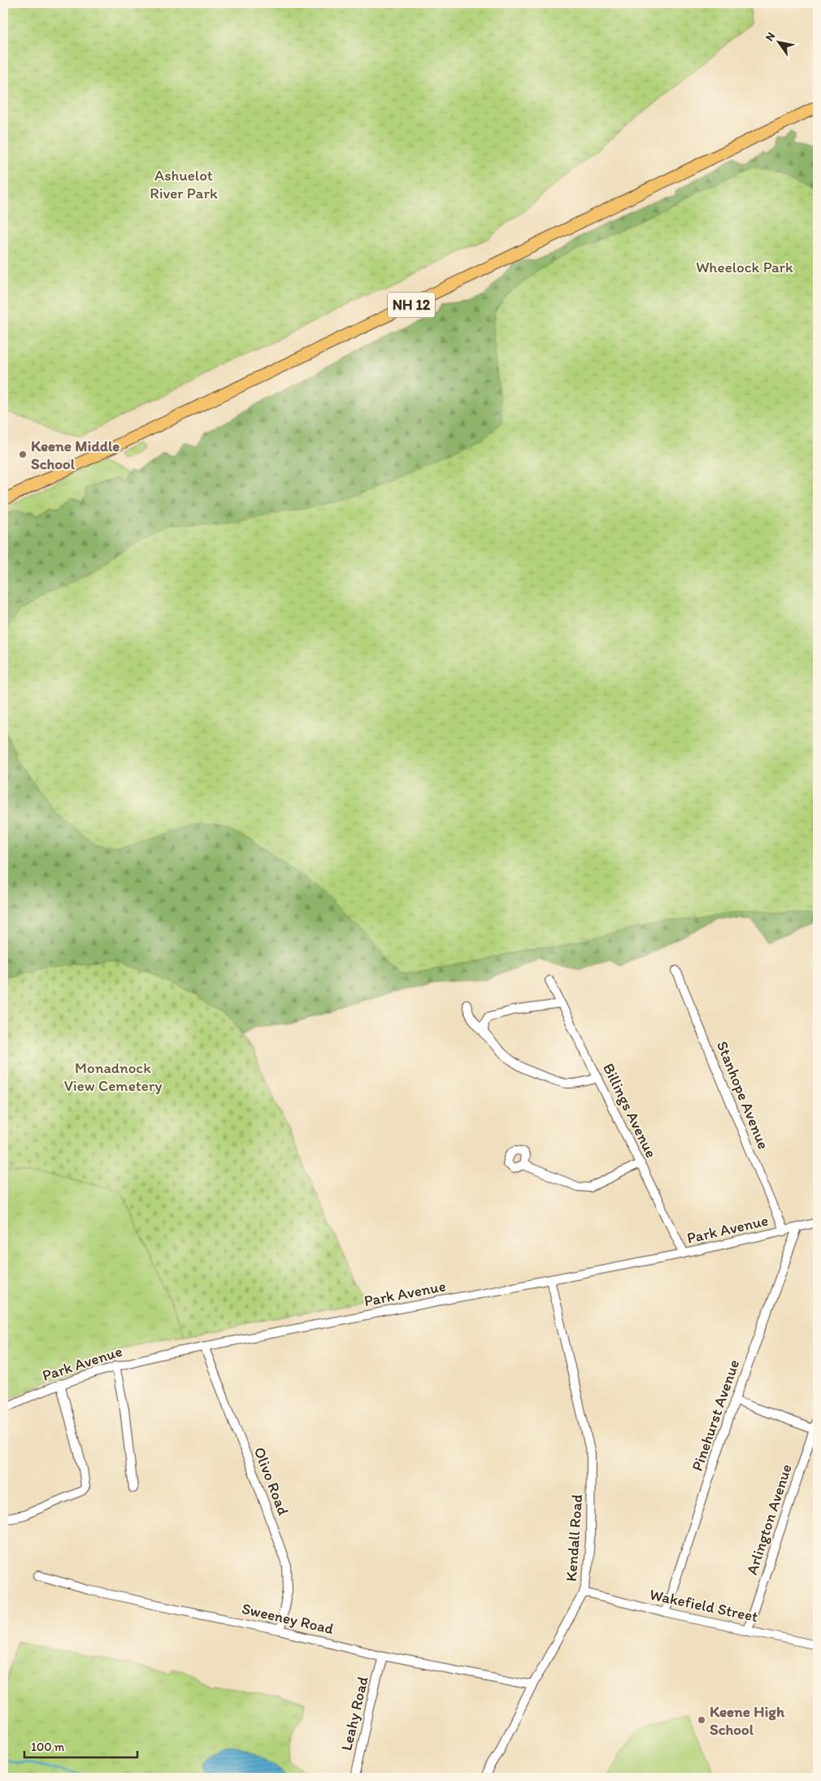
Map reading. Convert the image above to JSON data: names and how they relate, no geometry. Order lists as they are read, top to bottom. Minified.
{"streets":{"highway":["NH 12"],"street":["Stanhope Avenue","Billings Avenue","Park Avenue","Pinehurst Avenue","Olivo Road","Arlington Avenue","Kendall Road","Wakefield Street","Sweeney Road","Leahy Road"]},"crossings":[["Stanhope Avenue","Park Avenue"],["Billings Avenue","Park Avenue"],["Park Avenue","Pinehurst Avenue"],["Park Avenue","Olivo Road"],["Park Avenue","Kendall Road"],["Pinehurst Avenue","Wakefield Street"],["Olivo Road","Sweeney Road"],["Arlington Avenue","Wakefield Street"],["Kendall Road","Wakefield Street"],["Kendall Road","Sweeney Road"],["Sweeney Road","Leahy Road"]],"parks":["Ashuelot River Park","Wheelock Park","Monadnock View Cemetery"],"places":["Keene Middle School","Keene High School"],"scale_bar":"100 m","north":"top left"}
